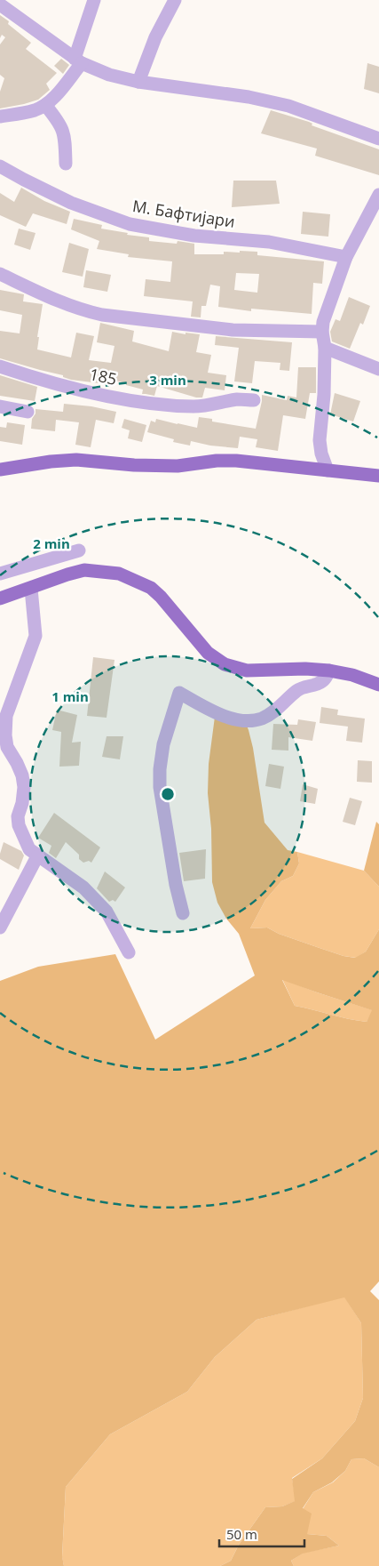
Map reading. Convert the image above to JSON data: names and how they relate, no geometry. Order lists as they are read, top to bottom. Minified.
{"streets":{"street":["М. Бафтијари","185"]},"scale_bar":"50 m","rings":["3 min","2 min","1 min"]}
